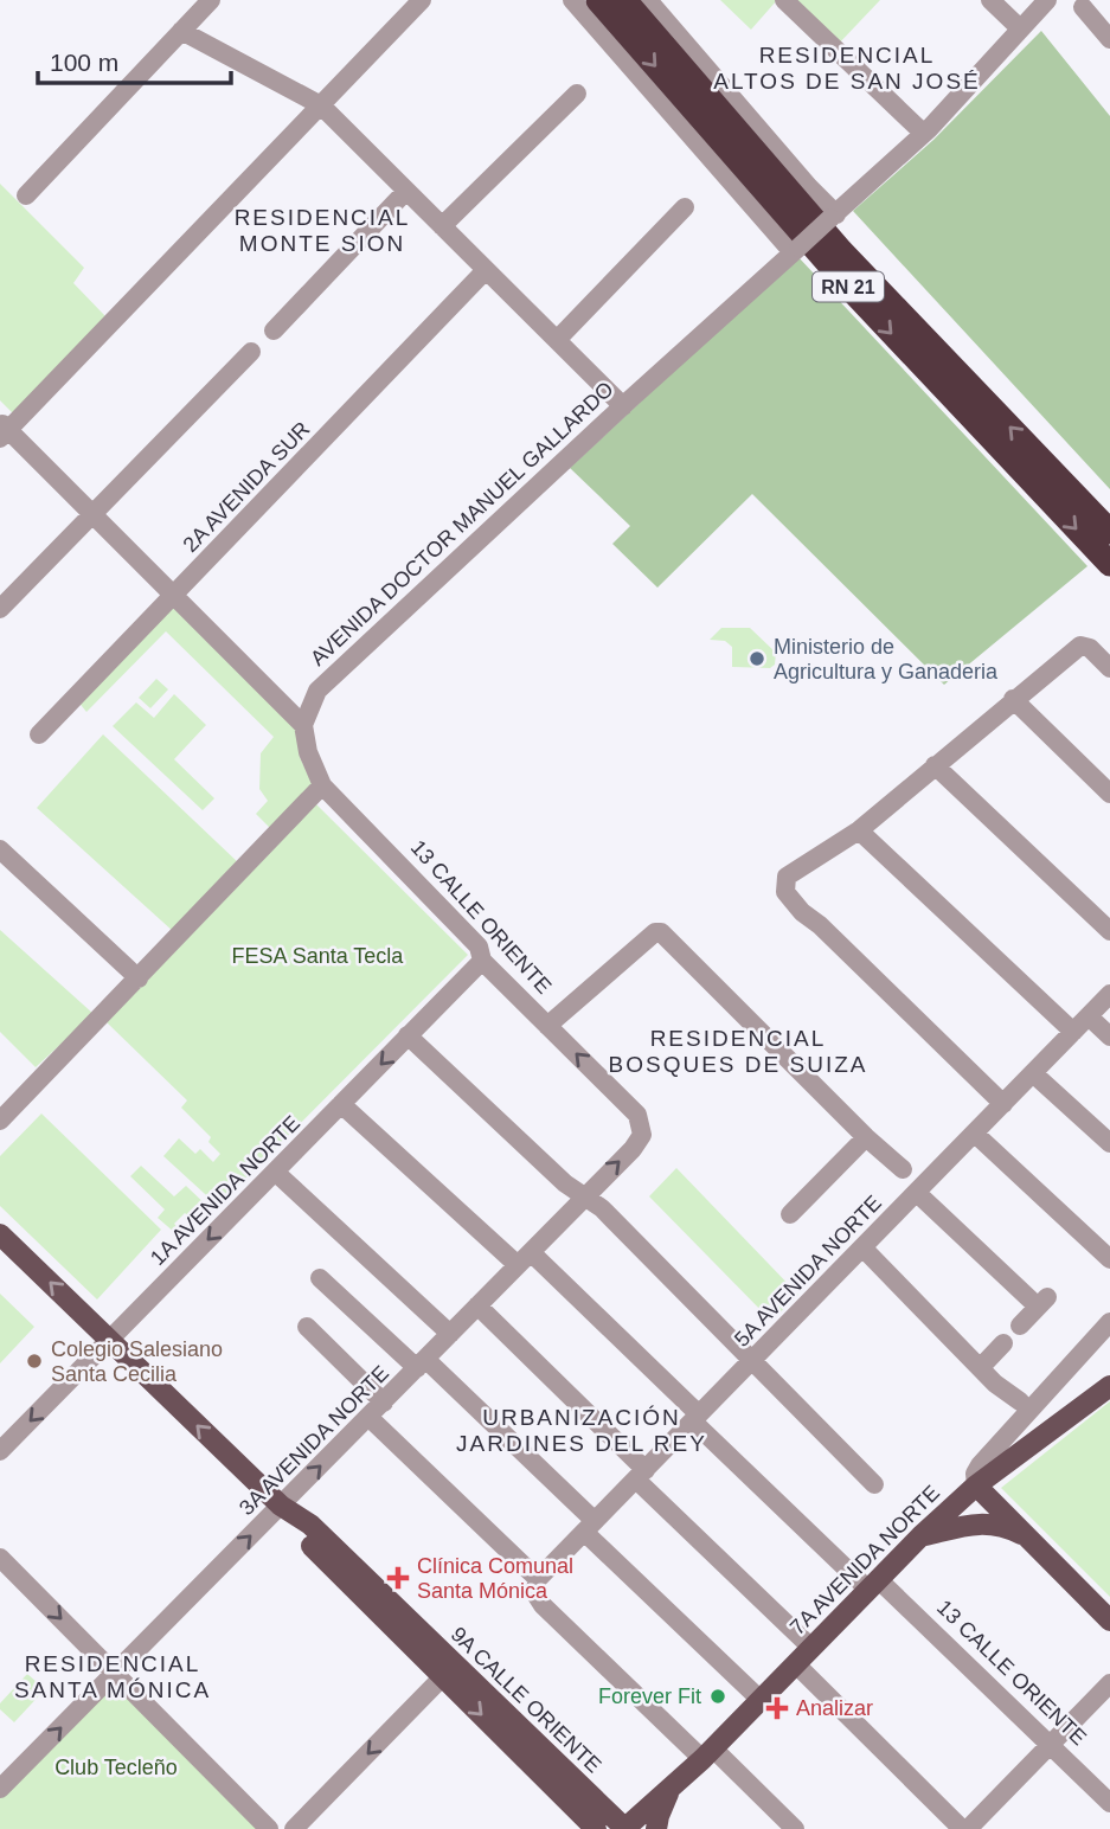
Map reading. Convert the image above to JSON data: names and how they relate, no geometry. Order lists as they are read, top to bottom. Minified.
{"streets":{"highway":["RN 21"],"main road":["7A AVENIDA NORTE","9A CALLE ORIENTE"],"street":["2A AVENIDA SUR","AVENIDA DOCTOR MANUEL GALLARDO","13 CALLE ORIENTE","1A AVENIDA NORTE","5A AVENIDA NORTE","3A AVENIDA NORTE"]},"crossings":[["13 CALLE ORIENTE","1A AVENIDA NORTE"],["13 CALLE ORIENTE","5A AVENIDA NORTE"],["13 CALLE ORIENTE","3A AVENIDA NORTE"],["13 CALLE ORIENTE","7A AVENIDA NORTE"],["1A AVENIDA NORTE","9A CALLE ORIENTE"],["3A AVENIDA NORTE","9A CALLE ORIENTE"],["7A AVENIDA NORTE","9A CALLE ORIENTE"]],"one_way":["1A AVENIDA NORTE","3A AVENIDA NORTE","9A CALLE ORIENTE"],"districts":["RESIDENCIAL ALTOS DE SAN JOSÉ","RESIDENCIAL MONTE SION","RESIDENCIAL BOSQUES DE SUIZA","URBANIZACIÓN JARDINES DEL REY","RESIDENCIAL SANTA MÓNICA"],"parks":["FESA Santa Tecla","Club Tecleño"],"places":{"other":["Ministerio de Agricultura y Ganaderia","Colegio Salesiano Santa Cecilia","Forever Fit"],"health":["Clínica Comunal Santa Mónica","Analizar"]},"scale_bar":"100 m"}
